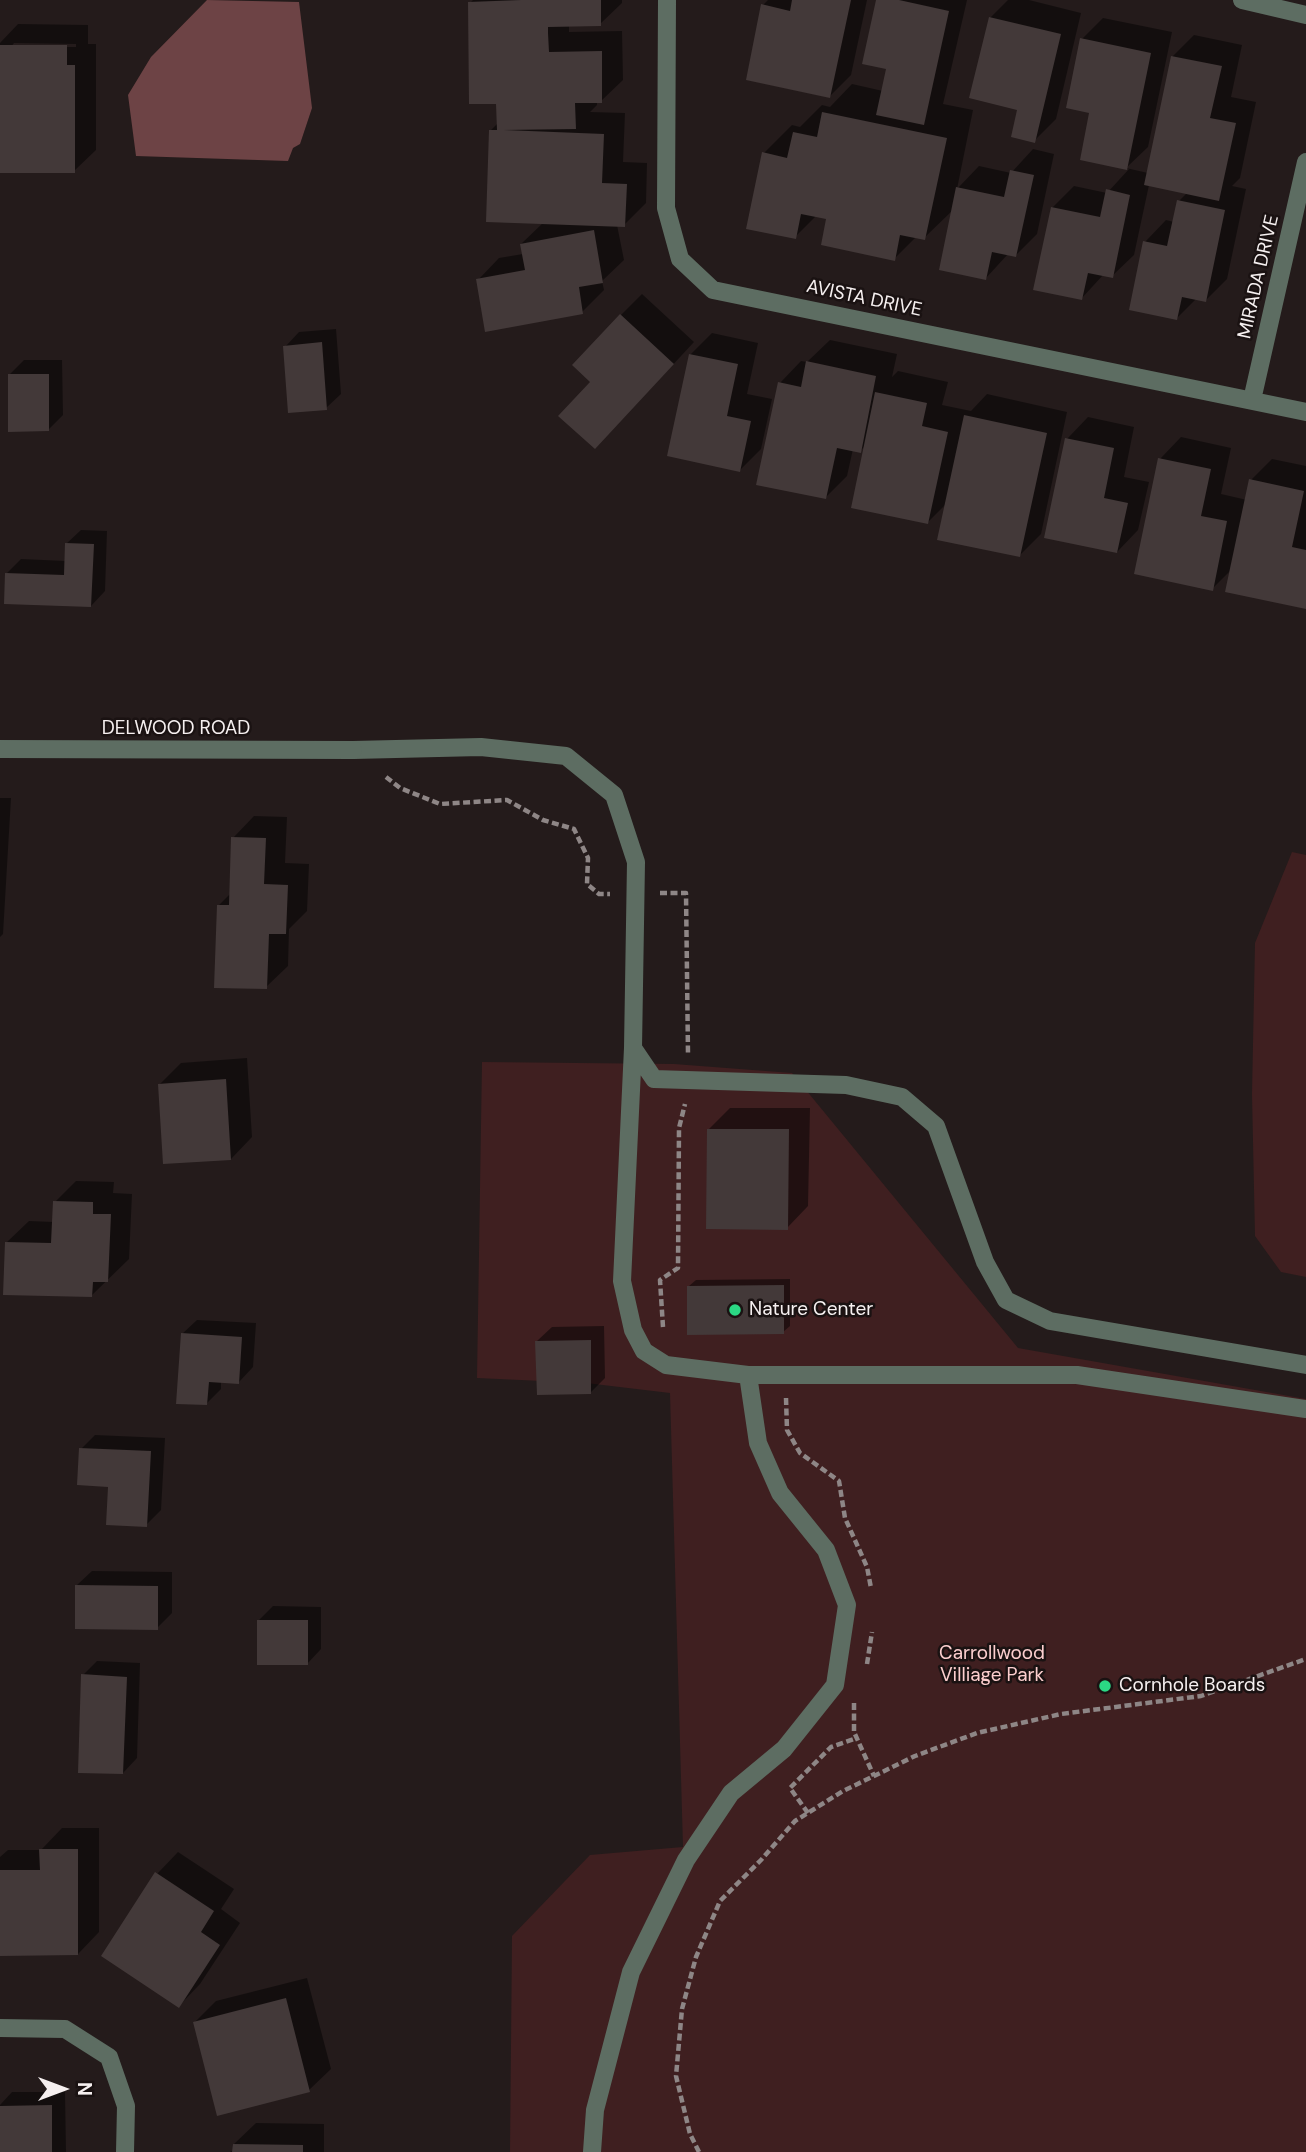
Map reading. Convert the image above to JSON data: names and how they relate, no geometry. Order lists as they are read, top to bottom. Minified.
{"streets":{"street":["MIRADA DRIVE","AVISTA DRIVE","DELWOOD ROAD"]},"crossings":[["MIRADA DRIVE","AVISTA DRIVE"]],"parks":["Carrollwood Villiage Park"],"places":["Nature Center","Cornhole Boards"],"north":"right"}
